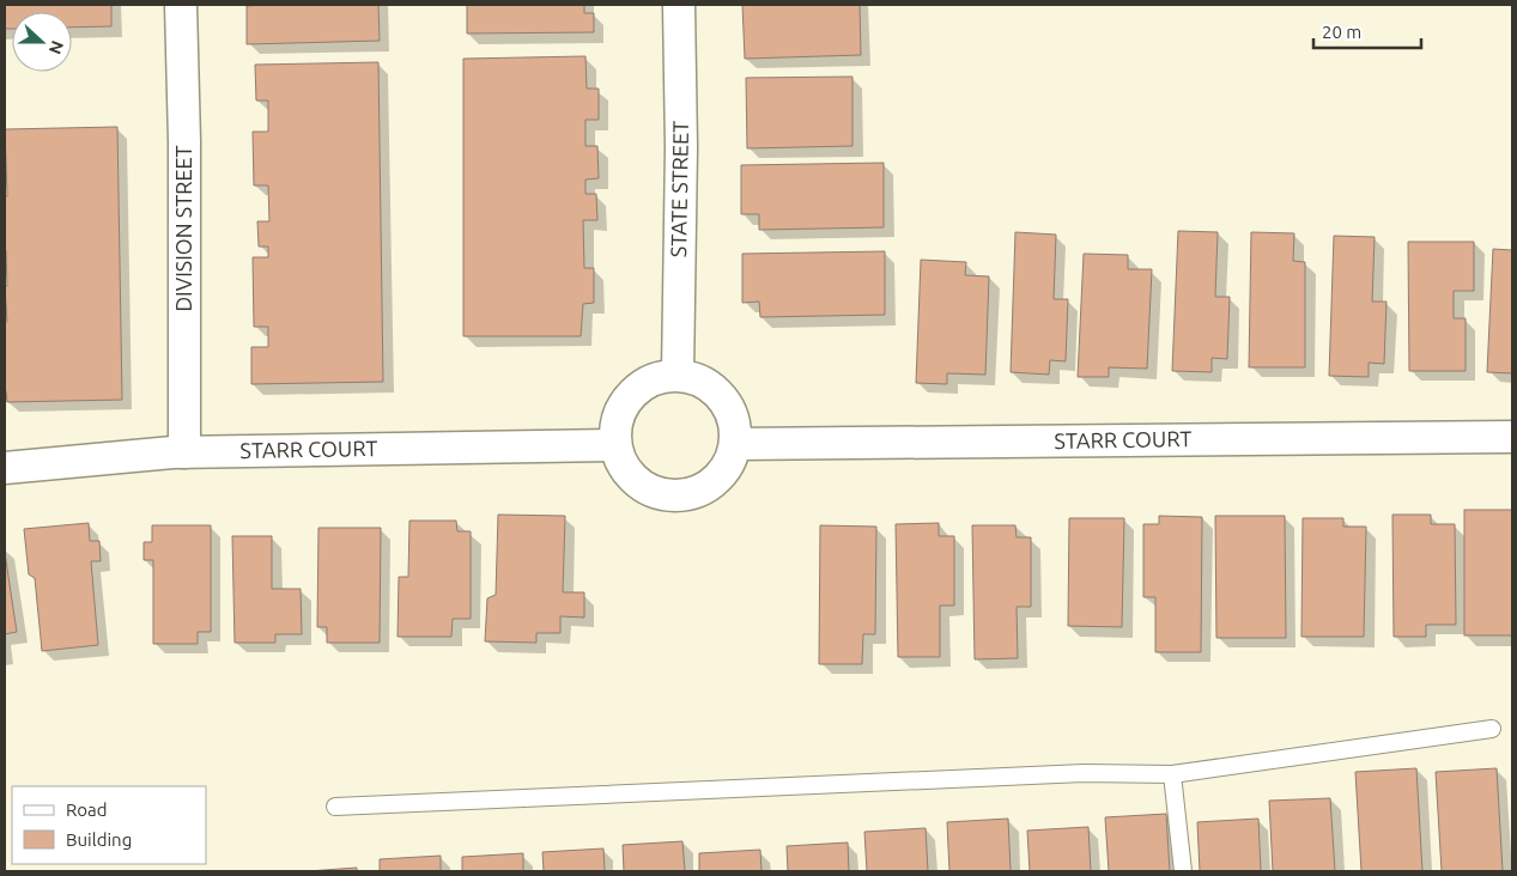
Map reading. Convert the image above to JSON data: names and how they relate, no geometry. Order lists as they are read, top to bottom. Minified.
{"streets":{"street":["STATE STREET","DIVISION STREET","STARR COURT"]},"crossings":[["STATE STREET","STARR COURT"],["DIVISION STREET","STARR COURT"]],"legend":["Road","Building"],"scale_bar":"20 m","north":"right"}
